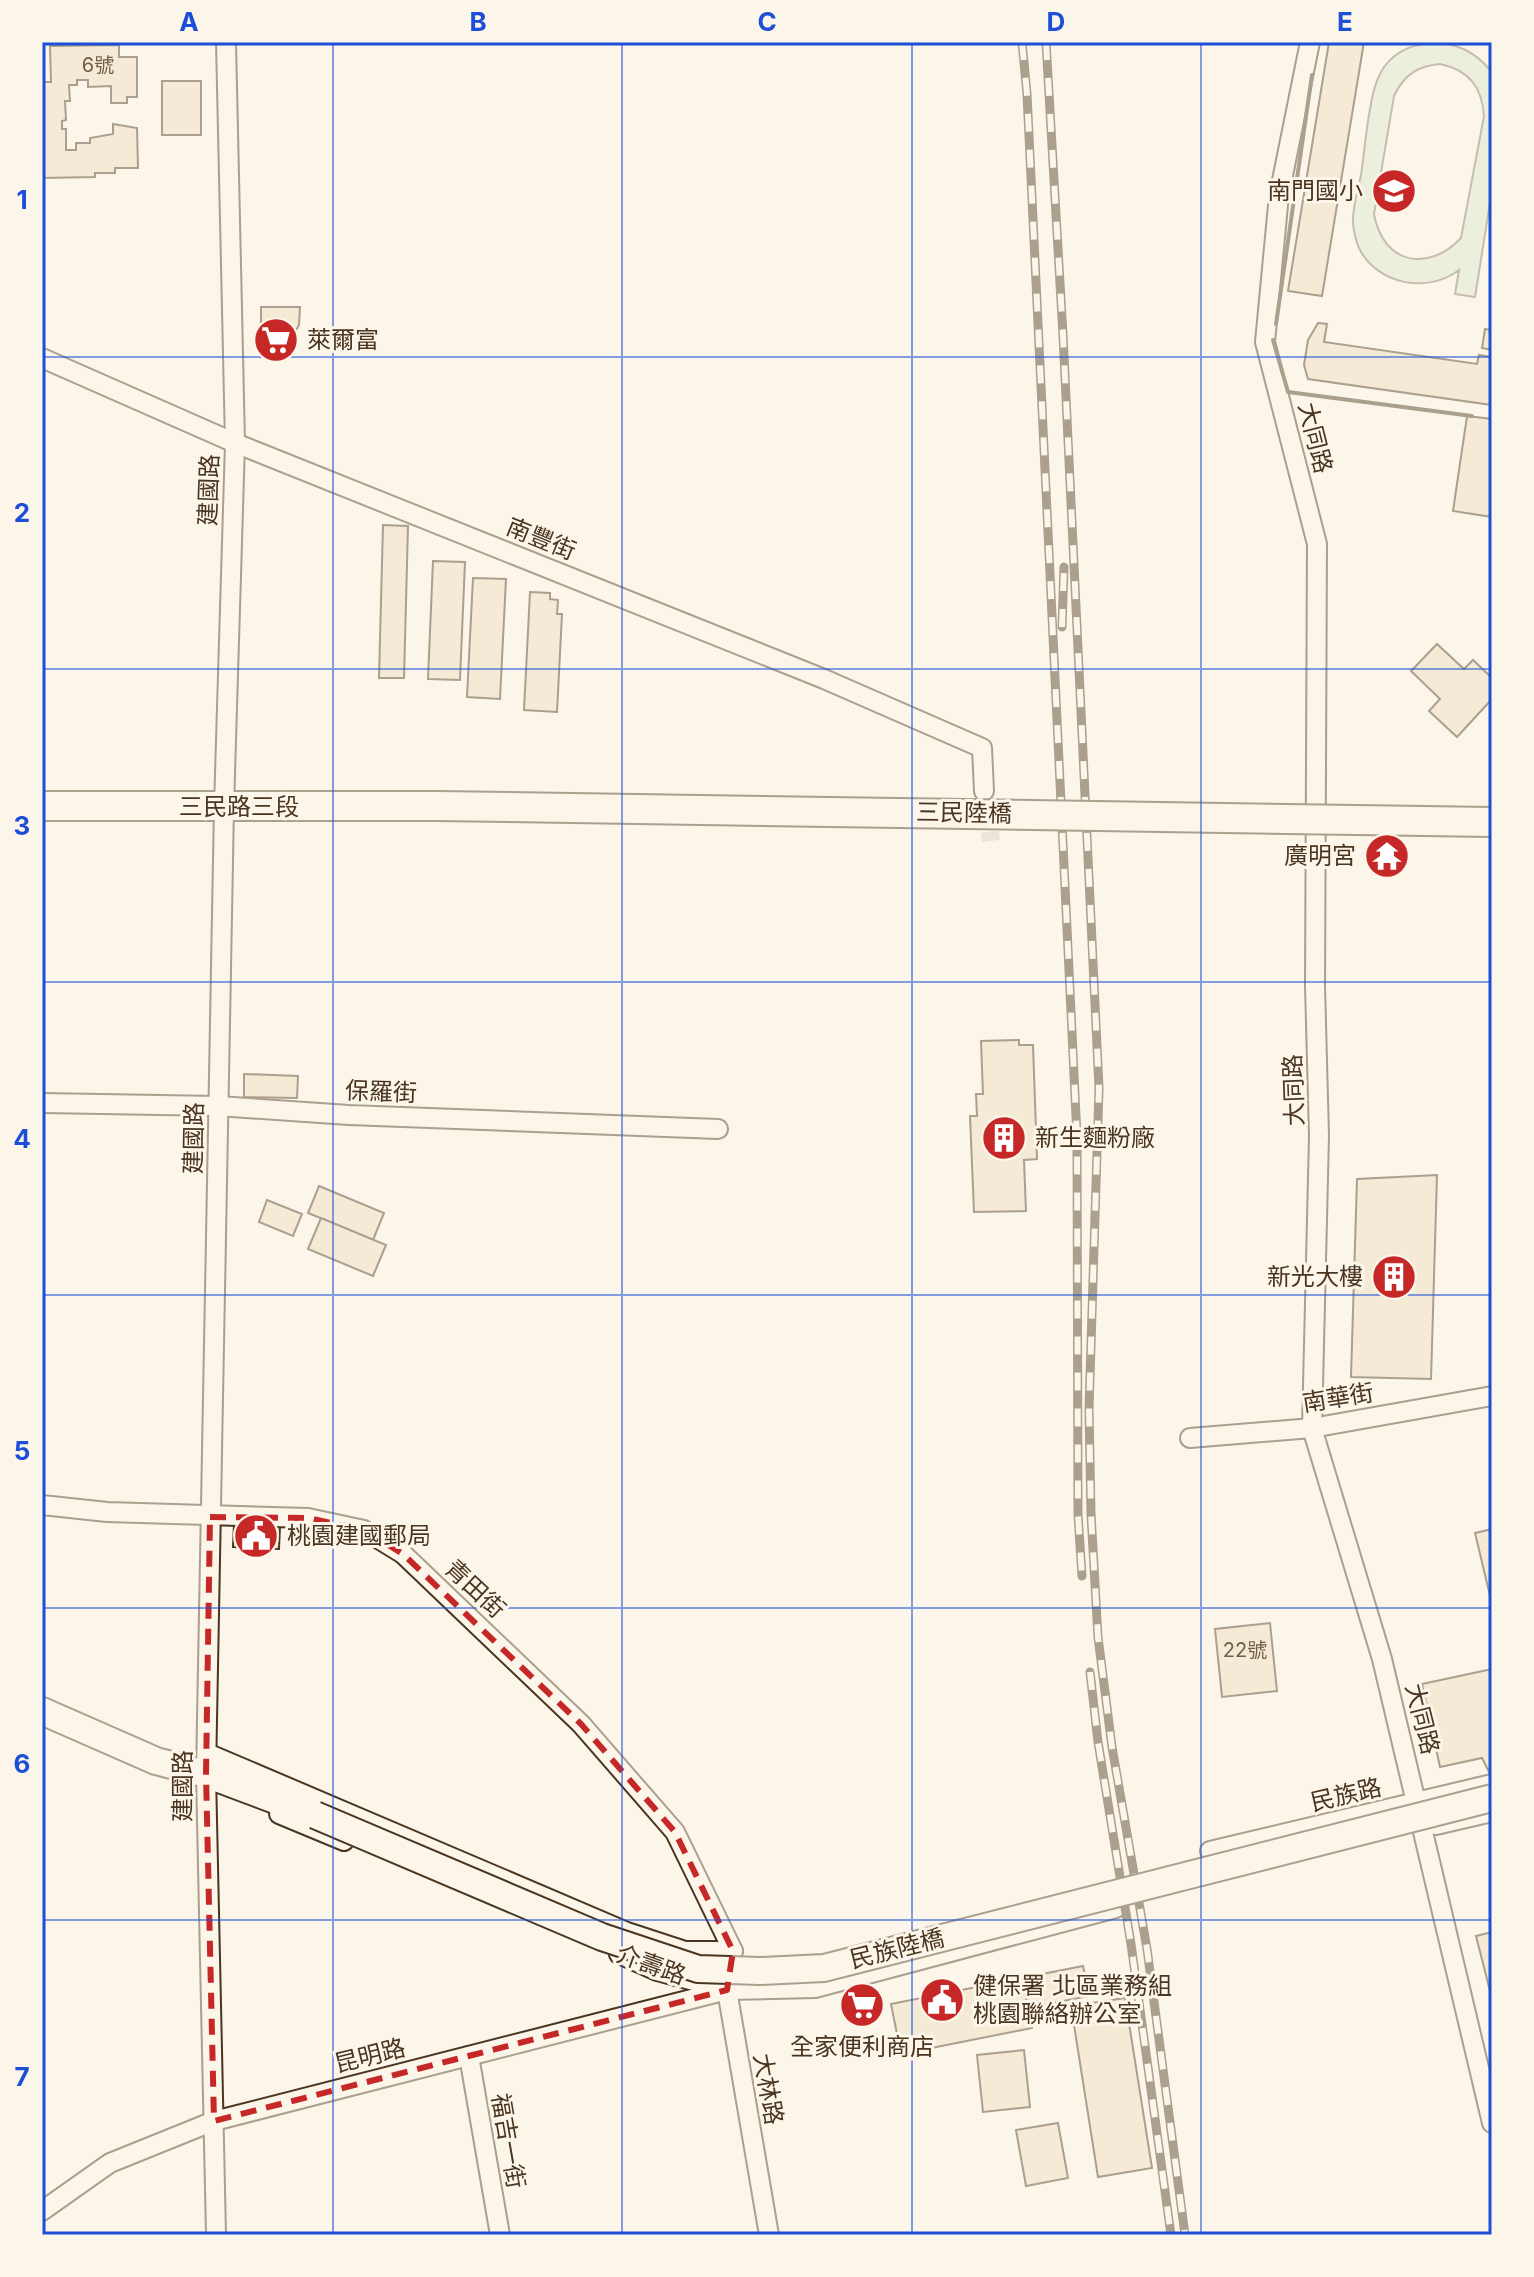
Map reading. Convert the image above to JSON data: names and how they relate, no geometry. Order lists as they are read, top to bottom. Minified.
{"streets":{"main road":["三民路三段","三民陸橋"],"street":["大同路","建國路","南豐街","保羅街","南華街","青田街","民族路","民族陸橋","介壽路","昆明路","大林路","福吉一街"]},"crossings":[["大同路","南華街"],["大同路","民族路"],["建國路","南豐街"],["建國路","三民路三段"],["建國路","保羅街"],["建國路","青田街"],["建國路","介壽路"],["建國路","昆明路"],["三民路三段","三民陸橋"],["青田街","介壽路"],["青田街","大林路"],["民族陸橋","介壽路"],["介壽路","昆明路"],["介壽路","大林路"],["昆明路","大林路"],["昆明路","福吉一街"]],"places":{"school or university":["南門國小"],"supermarket":["萊爾富","全家便利商店"],"temple":["廣明宮"],"building":["新生麵粉廠","新光大樓"],"public building":["桃園建國郵局","健保署 北區業務組 桃園聯絡辦公室"]},"house_numbers":["6號","22號"],"grid":{"columns":["A","B","C","D","E"],"rows":["1","2","3","4","5","6","7"]}}
